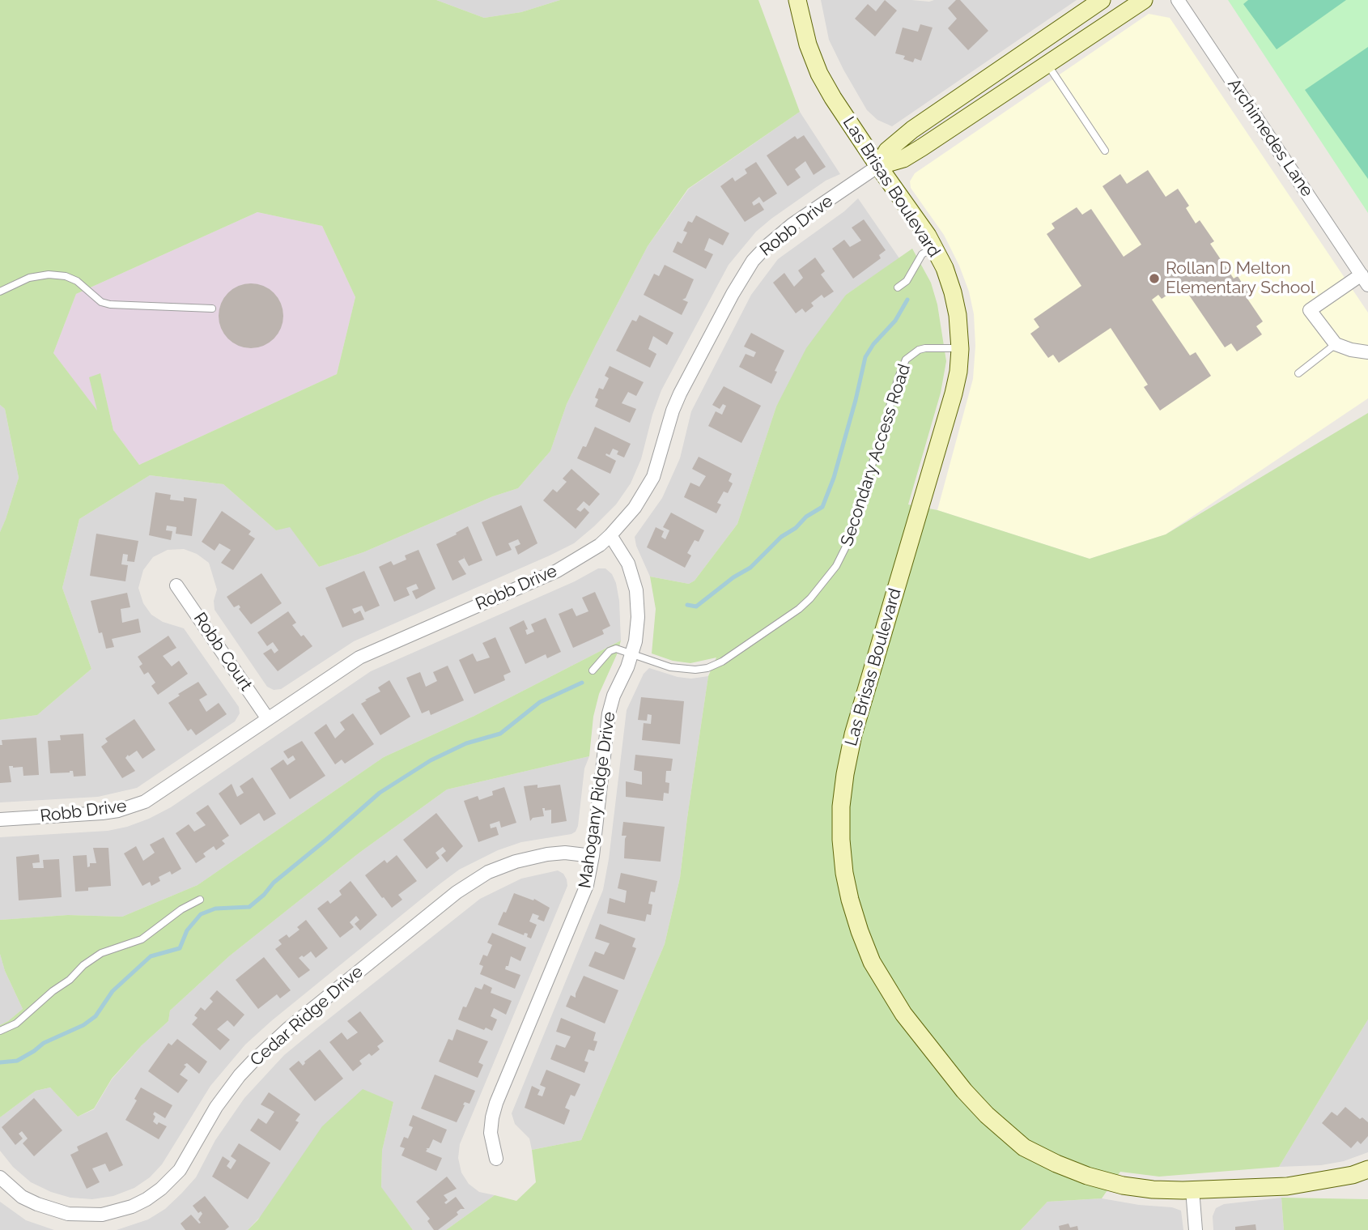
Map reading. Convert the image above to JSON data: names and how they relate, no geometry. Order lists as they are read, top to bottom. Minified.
{"streets":{"street":["Archimedes Lane","Las Brisas Boulevard","Robb Drive","Robb Court","Mahogany Ridge Drive","Cedar Ridge Drive"],"lane":["Secondary Access Road"]},"crossings":[["Las Brisas Boulevard","Robb Drive"],["Las Brisas Boulevard","Secondary Access Road"],["Robb Drive","Robb Court"],["Robb Drive","Mahogany Ridge Drive"],["Secondary Access Road","Mahogany Ridge Drive"],["Mahogany Ridge Drive","Cedar Ridge Drive"]],"places":["Rollan D Melton Elementary School"]}
